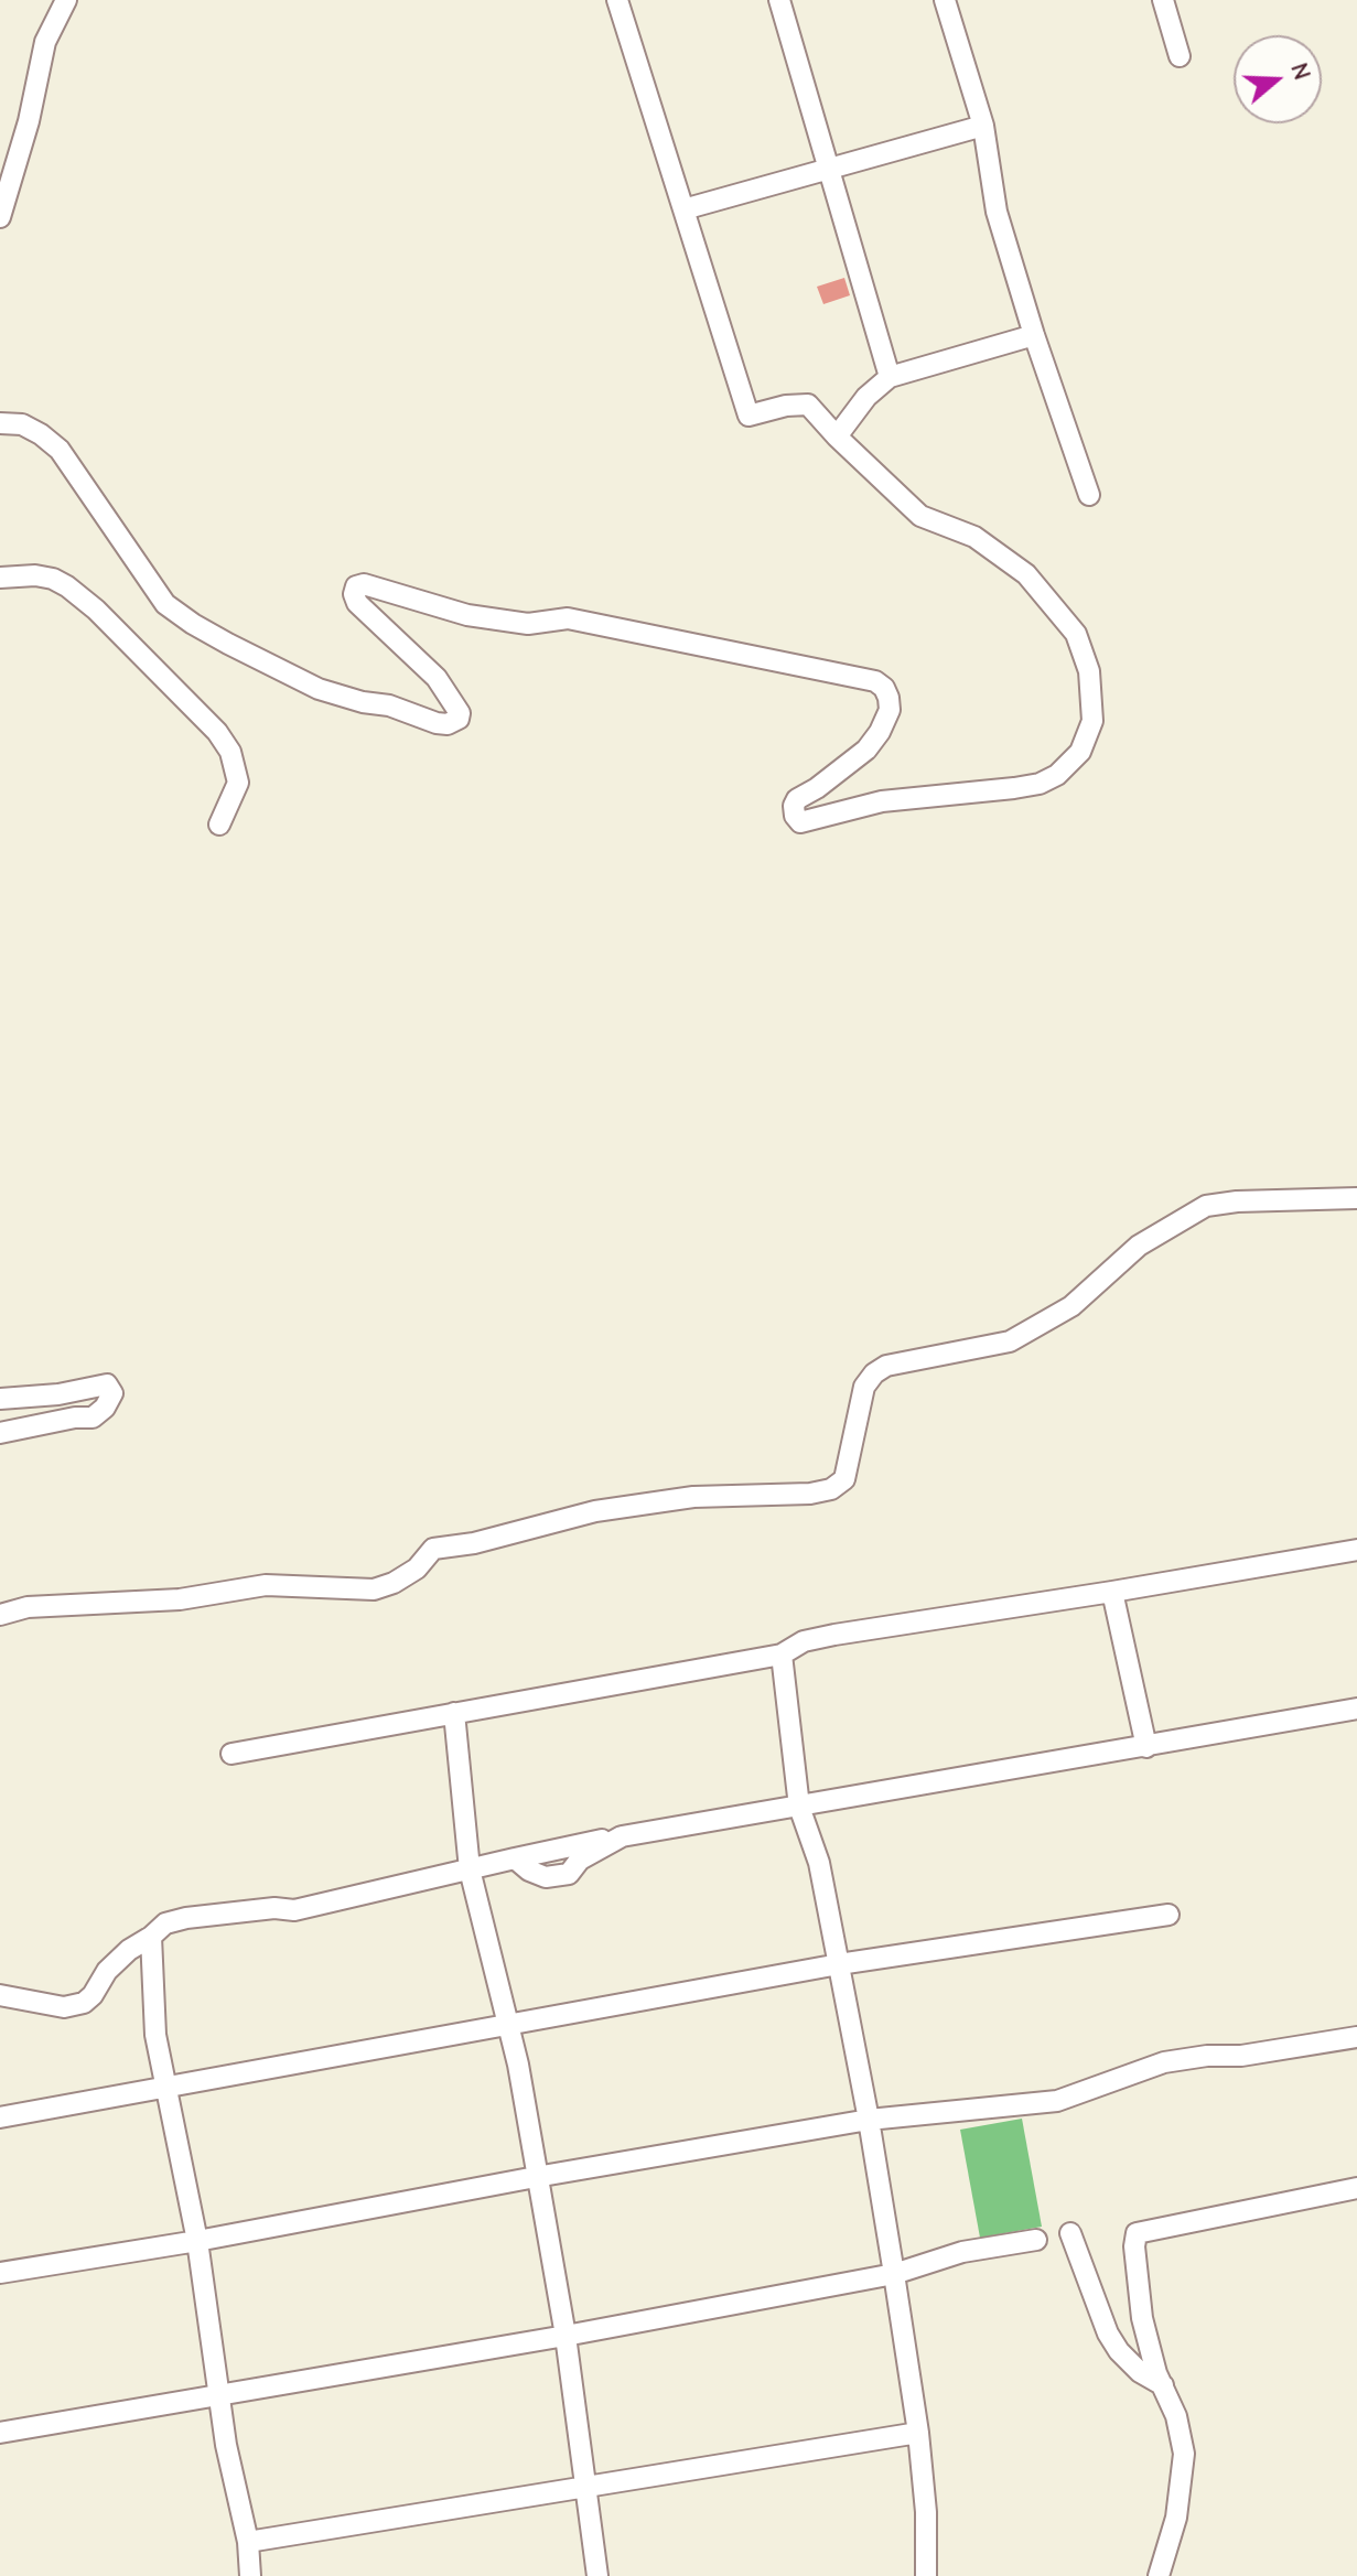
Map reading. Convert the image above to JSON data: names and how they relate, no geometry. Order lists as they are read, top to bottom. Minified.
{"north":"right"}
